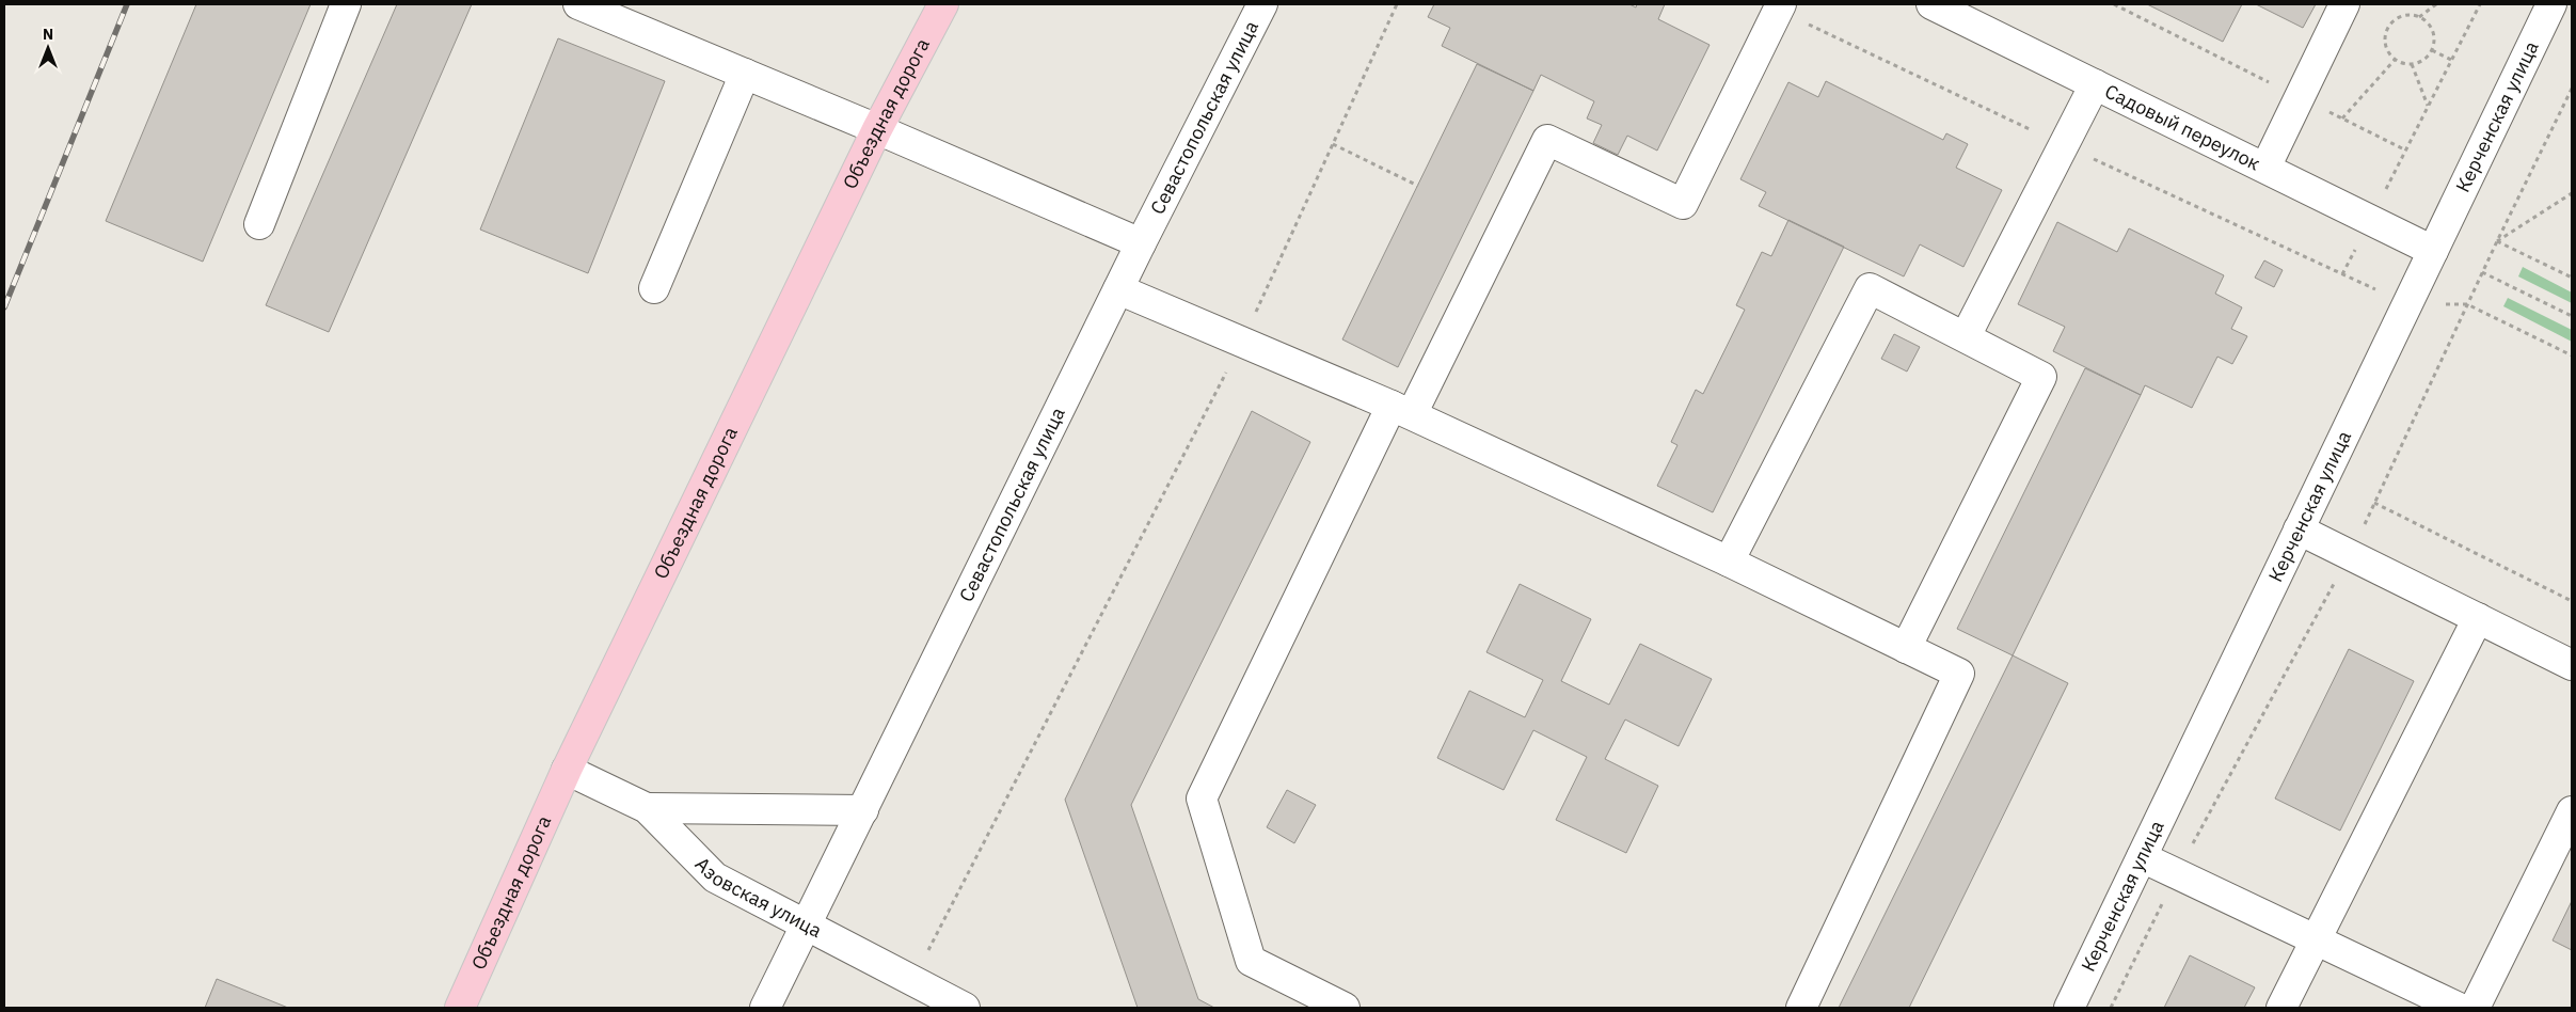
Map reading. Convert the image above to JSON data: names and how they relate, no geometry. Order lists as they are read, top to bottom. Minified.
{"streets":{"main road":["Объездная дорога"],"street":["Керченская улица","Севастопольская улица","Садовый переулок","Азовская улица"]},"crossings":[["Объездная дорога","Азовская улица"],["Керченская улица","Садовый переулок"],["Севастопольская улица","Азовская улица"]],"north":"top"}
